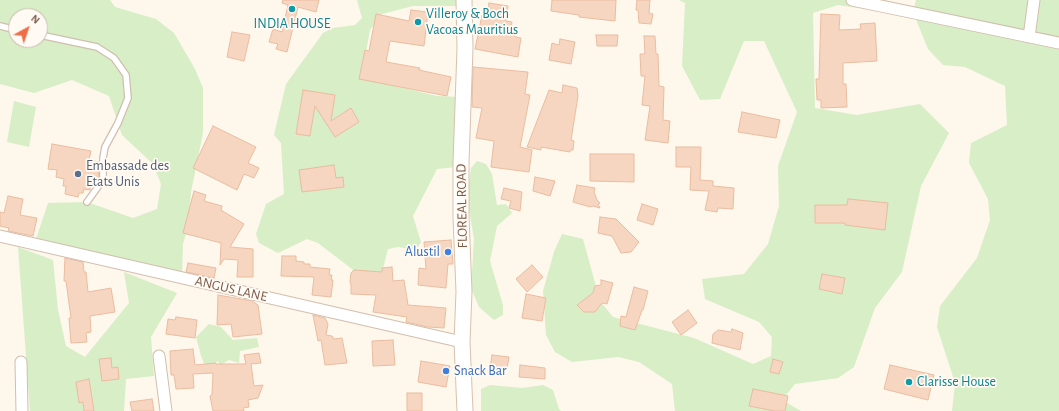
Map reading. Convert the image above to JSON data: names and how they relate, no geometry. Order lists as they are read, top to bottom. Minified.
{"streets":{"main road":["FLOREAL ROAD"],"street":["ANGUS LANE"]},"crossings":[["FLOREAL ROAD","ANGUS LANE"]],"places":["INDIA HOUSE","Villeroy & Boch Vacoas Mauritius","Embassade des Etats Unis","Alustil","Snack Bar","Clarisse House"],"north":"top right"}
